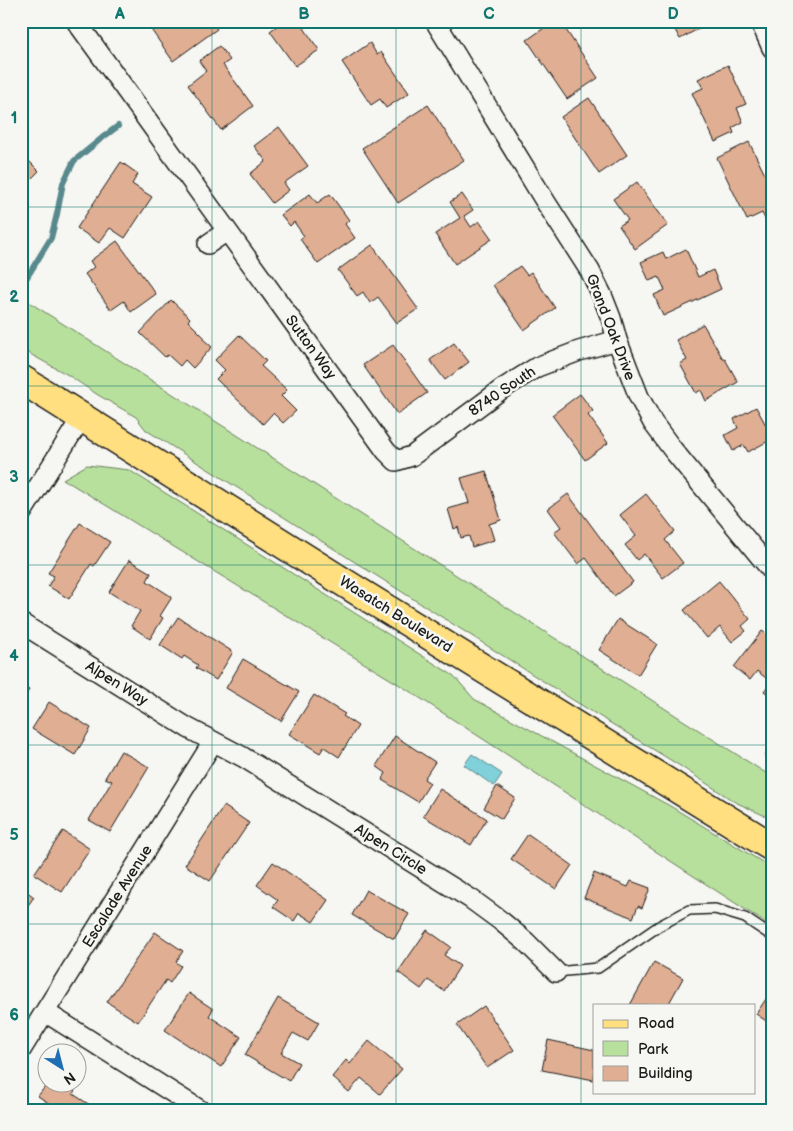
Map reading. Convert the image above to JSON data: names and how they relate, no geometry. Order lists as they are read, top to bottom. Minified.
{"streets":{"main road":["Wasatch Boulevard"],"street":["Grand Oak Drive","Sutton Way","8740 South","Alpen Way","Alpen Circle","Escalade Avenue"]},"crossings":[["Grand Oak Drive","8740 South"],["Sutton Way","8740 South"],["Alpen Way","Alpen Circle"],["Alpen Way","Escalade Avenue"],["Alpen Circle","Escalade Avenue"]],"legend":["Road","Park","Building"],"north":"bottom right","grid":{"columns":["A","B","C","D"],"rows":["1","2","3","4","5","6"]}}
